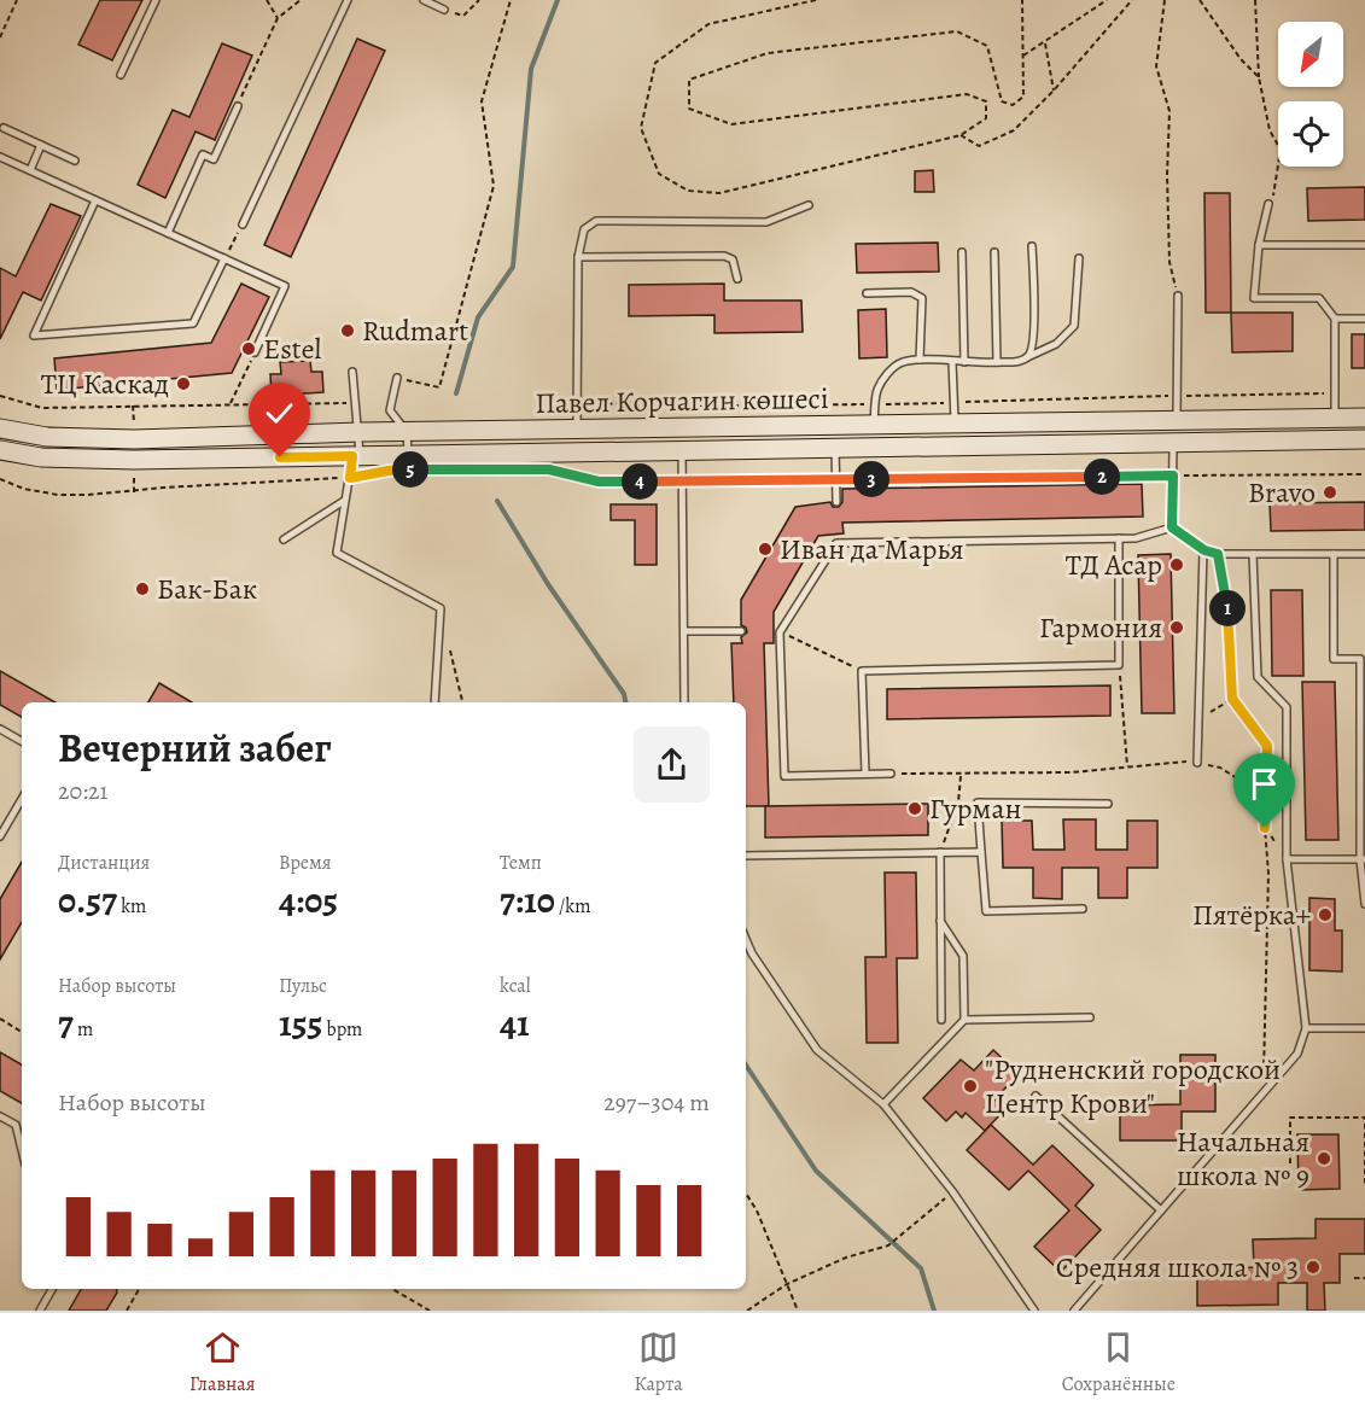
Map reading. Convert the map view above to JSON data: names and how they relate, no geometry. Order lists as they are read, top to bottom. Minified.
{"streets":{"street":["Павел Корчагин көшесі"]},"places":["Rudmart","Estel","ТЦ Каскад","Bravo","Иван да Марья","ТД Асар","Бак-Бак","Гармония","Гурман","Пятёрка+","\"Рудненский городской Центр Крови\"","Начальная школа № 9","Средняя школа № 3"],"north":"bottom left","page":{"pins":["5","2","3","4","1"],"heading":["Вечерний забег","20:21"],"stats":[["Дистанция","0.57 km"],["Время","4:05"],["Темп","7:10 /km"],["Набор высоты","7 m"],["Пульс","155 bpm"],["kcal","41"]],"chart":["Набор высоты","297–304 m"],"tabs":["Главная","Карта","Сохранённые"]}}
